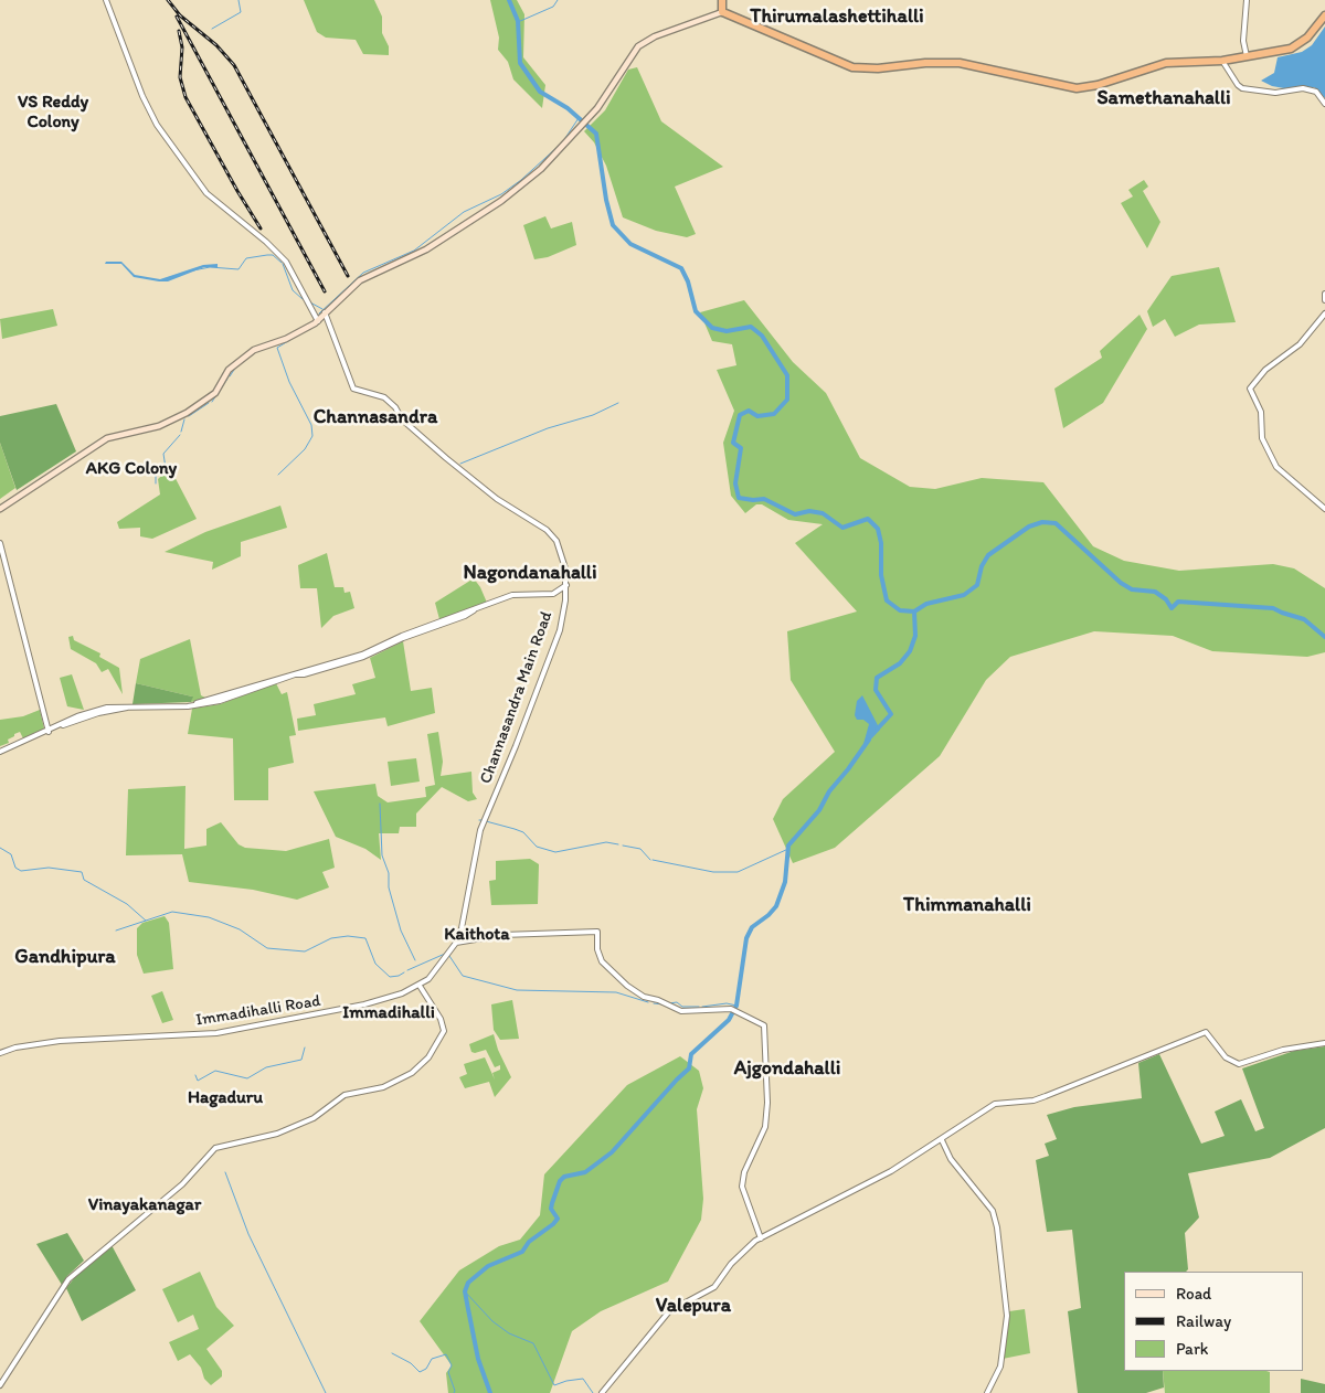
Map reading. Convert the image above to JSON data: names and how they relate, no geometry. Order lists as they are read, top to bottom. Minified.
{"streets":{"street":["Channasandra Main Road","Immadihalli Road"]},"crossings":[["Channasandra Main Road","Immadihalli Road"]],"districts":["Thirumalashettihalli","Samethanahalli","VS Reddy Colony","Channasandra","AKG Colony","Nagondanahalli","Thimmanahalli","Kaithota","Gandhipura","Immadihalli","Ajgondahalli","Hagaduru","Vinayakanagar","Valepura"],"legend":["Road","Railway","Park"]}
